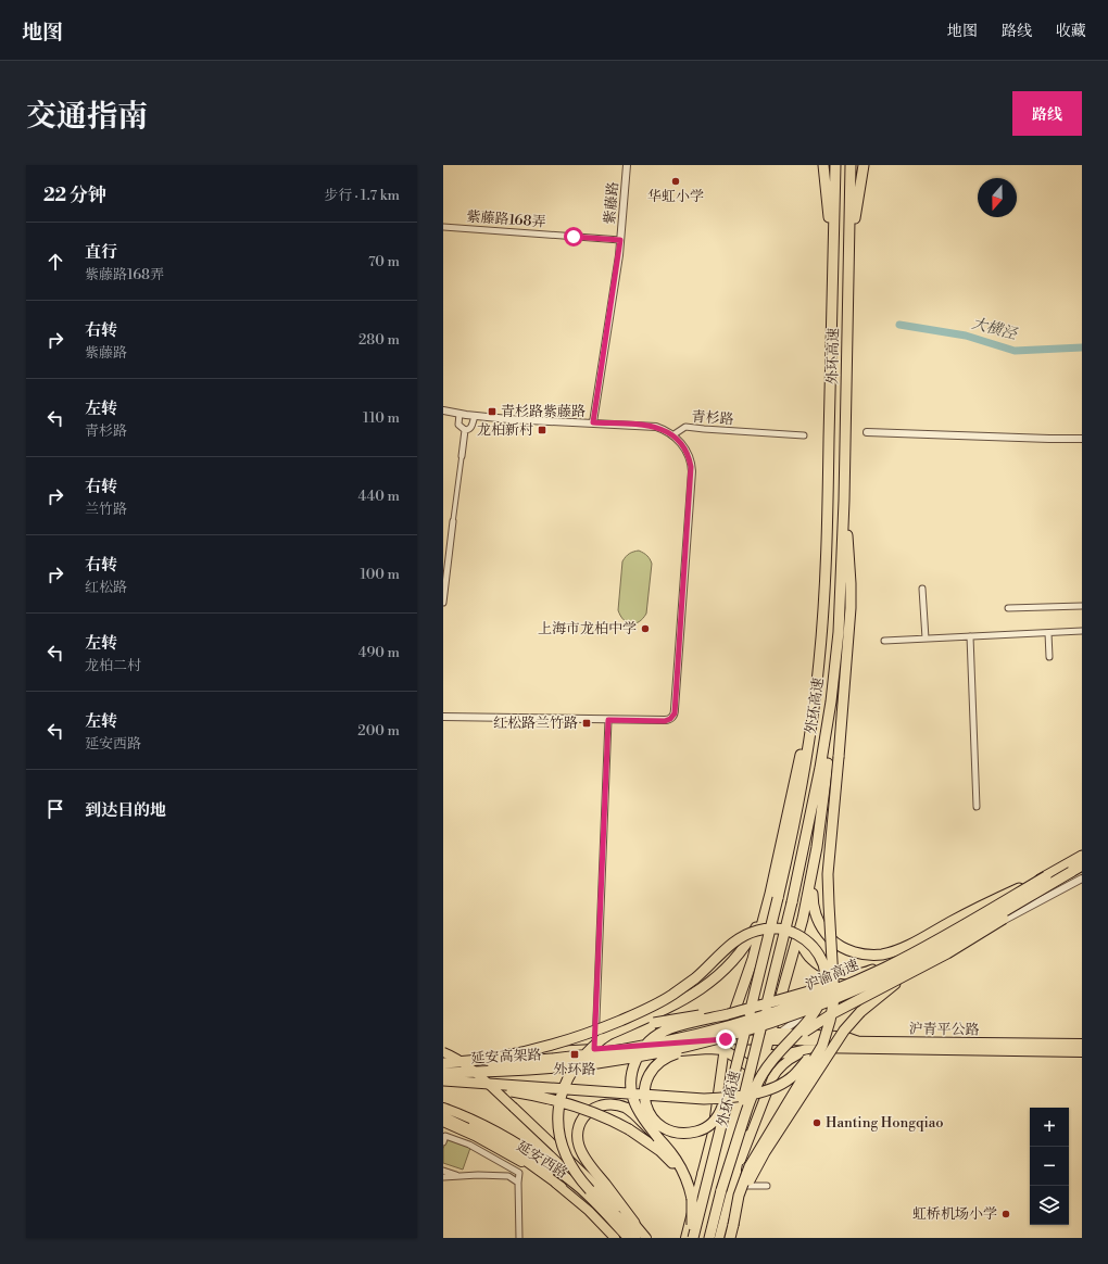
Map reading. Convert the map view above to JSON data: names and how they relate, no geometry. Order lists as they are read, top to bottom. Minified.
{"streets":{"highway":["外环高速","沪渝高速","延安高架路"],"main road":["沪青平公路","延安西路"],"street":["紫藤路","紫藤路168弄","青杉路"]},"crossings":[["紫藤路","紫藤路168弄"],["紫藤路","青杉路"],["沪渝高速","延安高架路"]],"water":["大横泾"],"places":{"other":["华虹小学","上海市龙柏中学","Hanting Hongqiao","虹桥机场小学"],"transit":["青杉路紫藤路","龙柏新村","红松路兰竹路","外环路"]},"north":"bottom","page":{"header":"地图","nav":["地图","路线","收藏"],"title":"交通指南","buttons":"路线","heading":["22 分钟","步行 · 1.7 km"],"list":[["直行","紫藤路168弄","70 m"],["右转","紫藤路","280 m"],["左转","青杉路","110 m"],["右转","兰竹路","440 m"],["右转","红松路","100 m"],["左转","龙柏二村","490 m"],["左转","延安西路","200 m"],"到达目的地"],"map_buttons":["+","−"]}}
